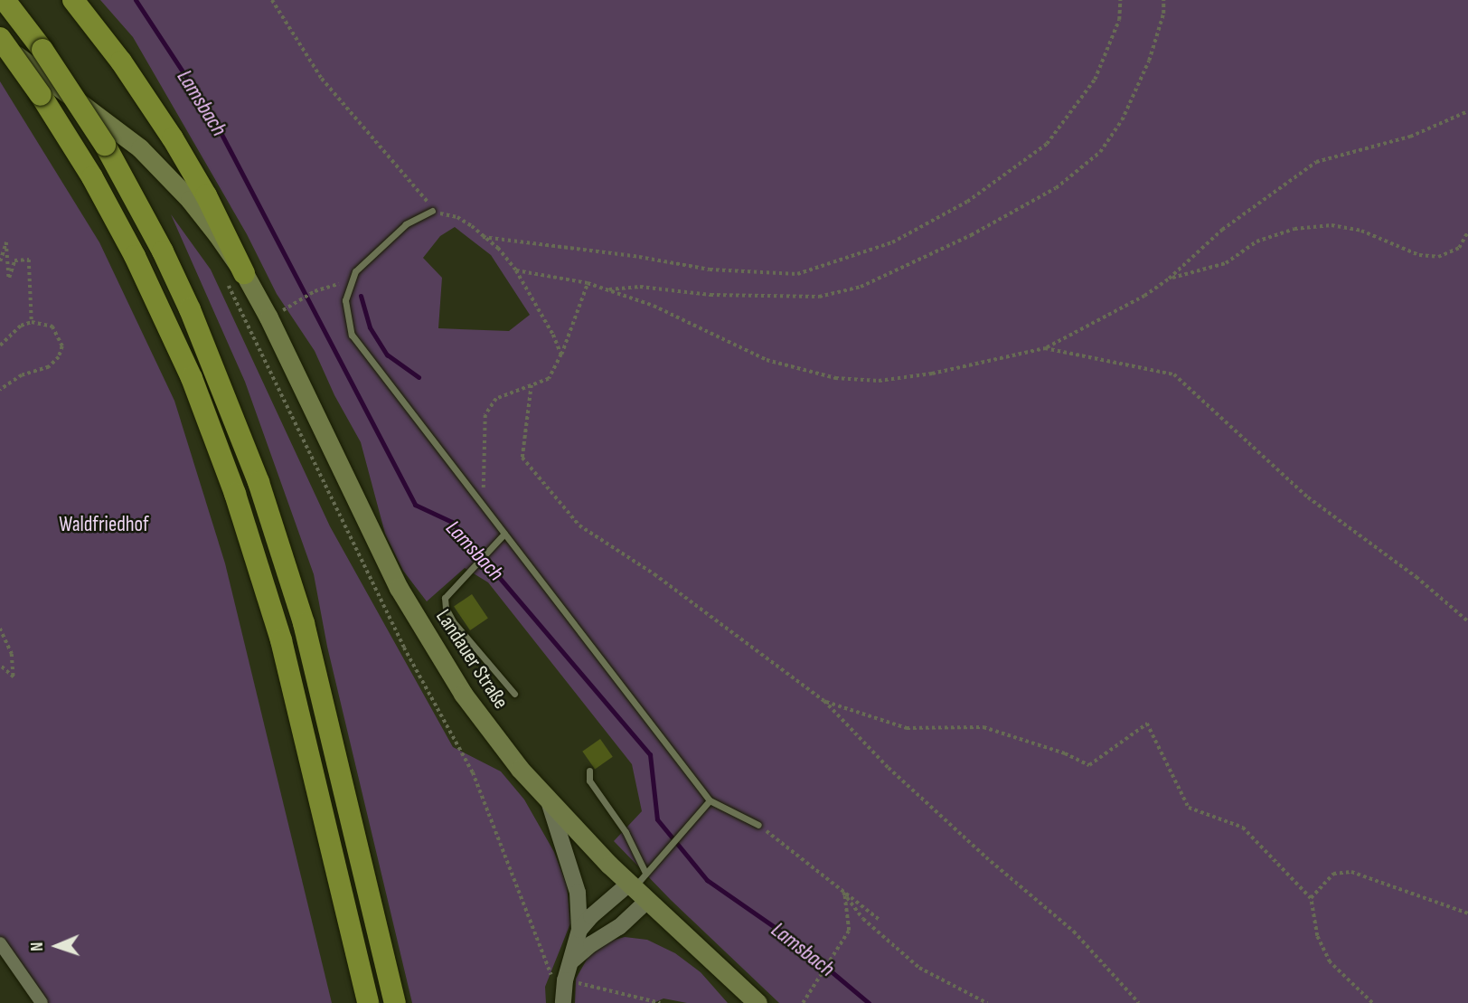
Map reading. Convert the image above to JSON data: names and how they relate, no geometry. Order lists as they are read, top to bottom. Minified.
{"streets":{"main road":["Landauer Straße"]},"water":["Lamsbach"],"parks":["Waldfriedhof"],"north":"left"}
